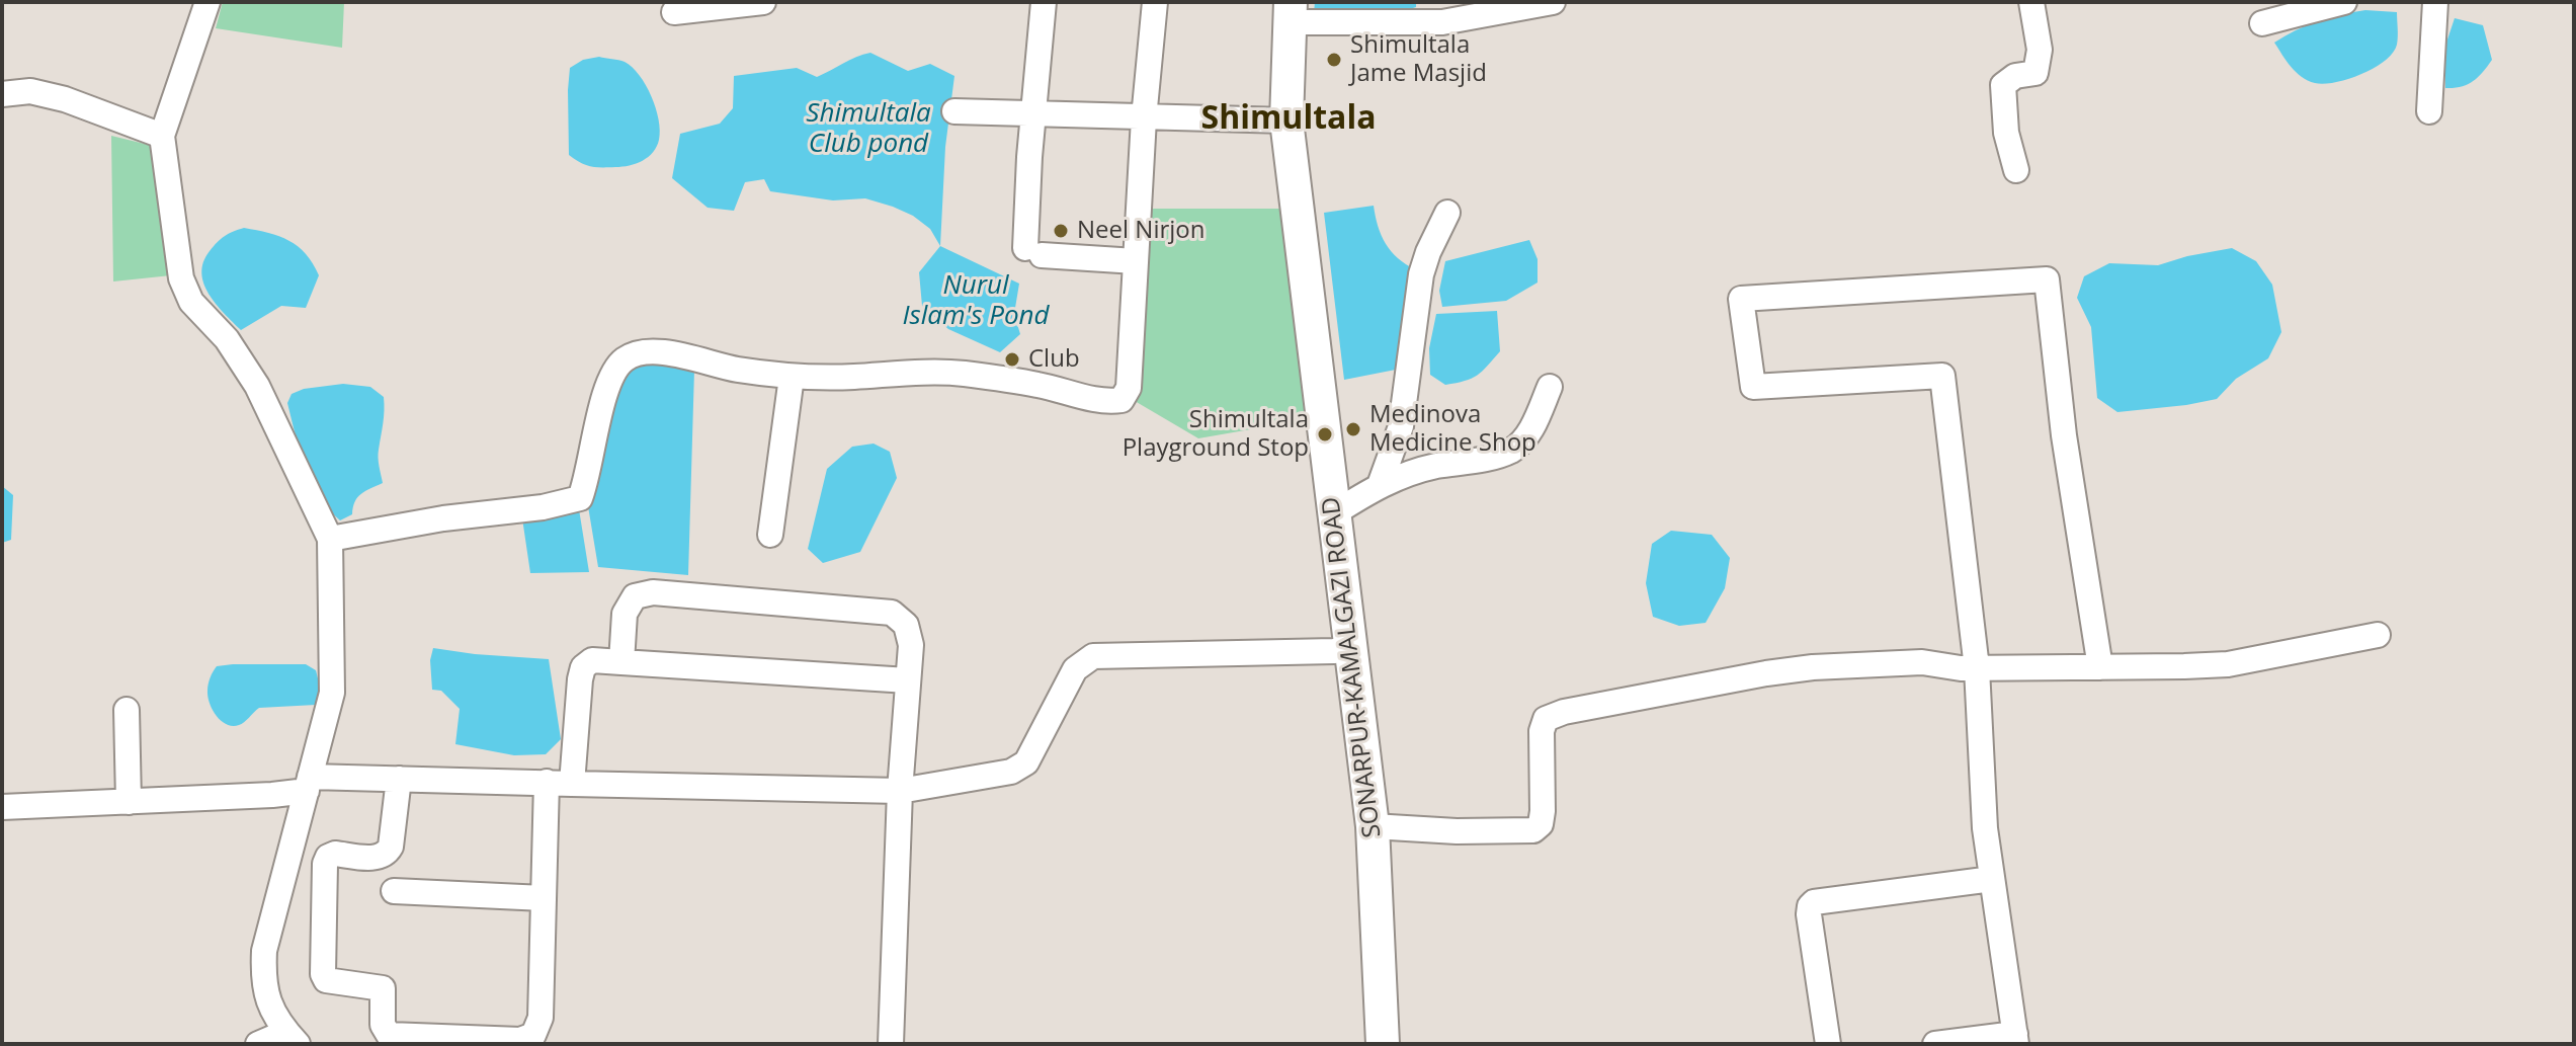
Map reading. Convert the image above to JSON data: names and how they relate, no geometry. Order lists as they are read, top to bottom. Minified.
{"streets":{"main road":["SONARPUR-KAMALGAZI ROAD"]},"districts":["Shimultala"],"water":["Shimultala Club pond","Nurul Islam's Pond"],"places":["Shimultala Jame Masjid","Neel Nirjon","Club","Medinova Medicine Shop","Shimultala Playground Stop"]}
